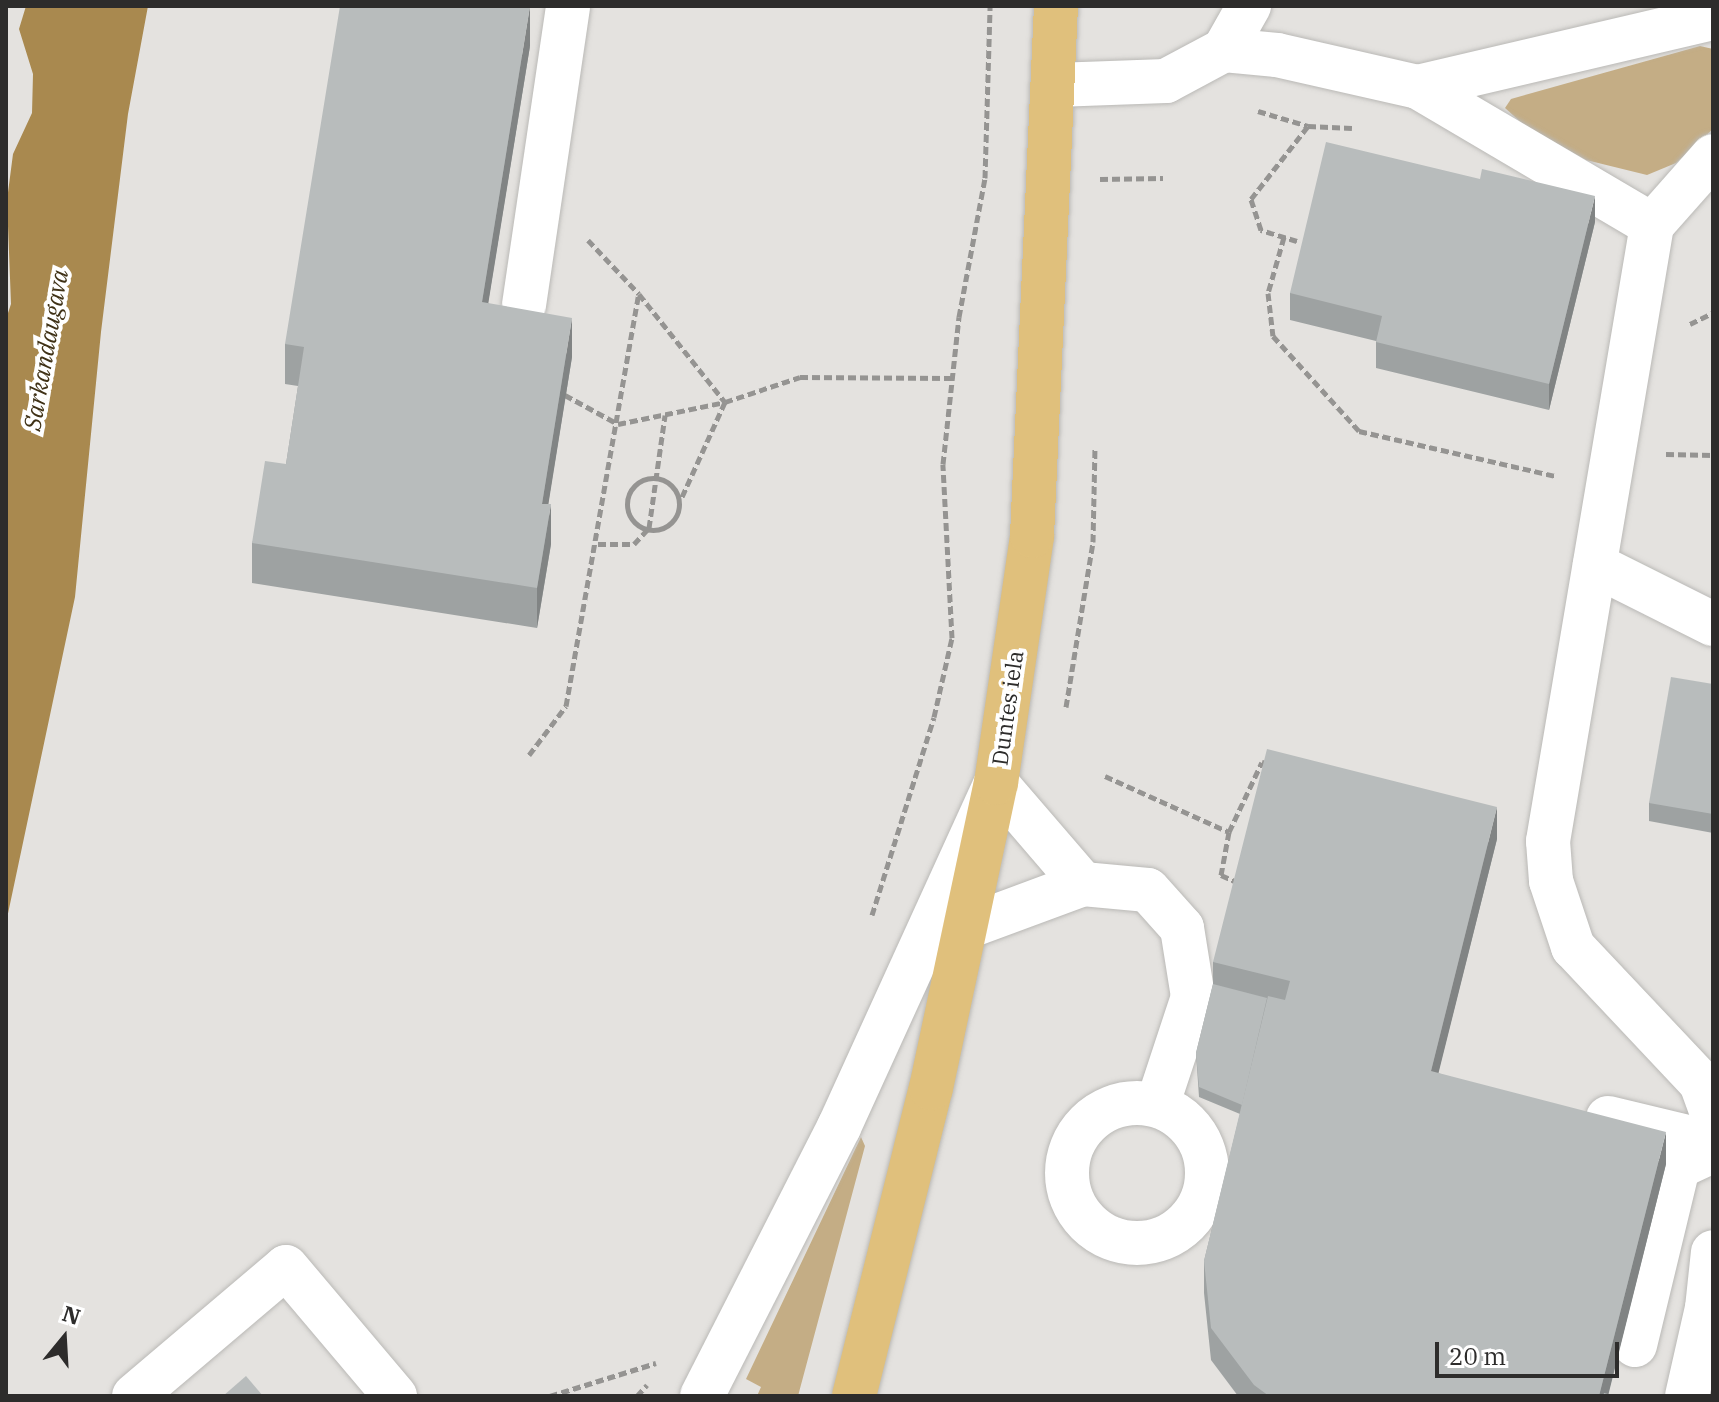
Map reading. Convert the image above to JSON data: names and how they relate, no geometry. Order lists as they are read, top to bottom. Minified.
{"streets":{"main road":["Duntes iela"]},"water":["Sarkandaugava"],"scale_bar":"20 m","north":"top"}
